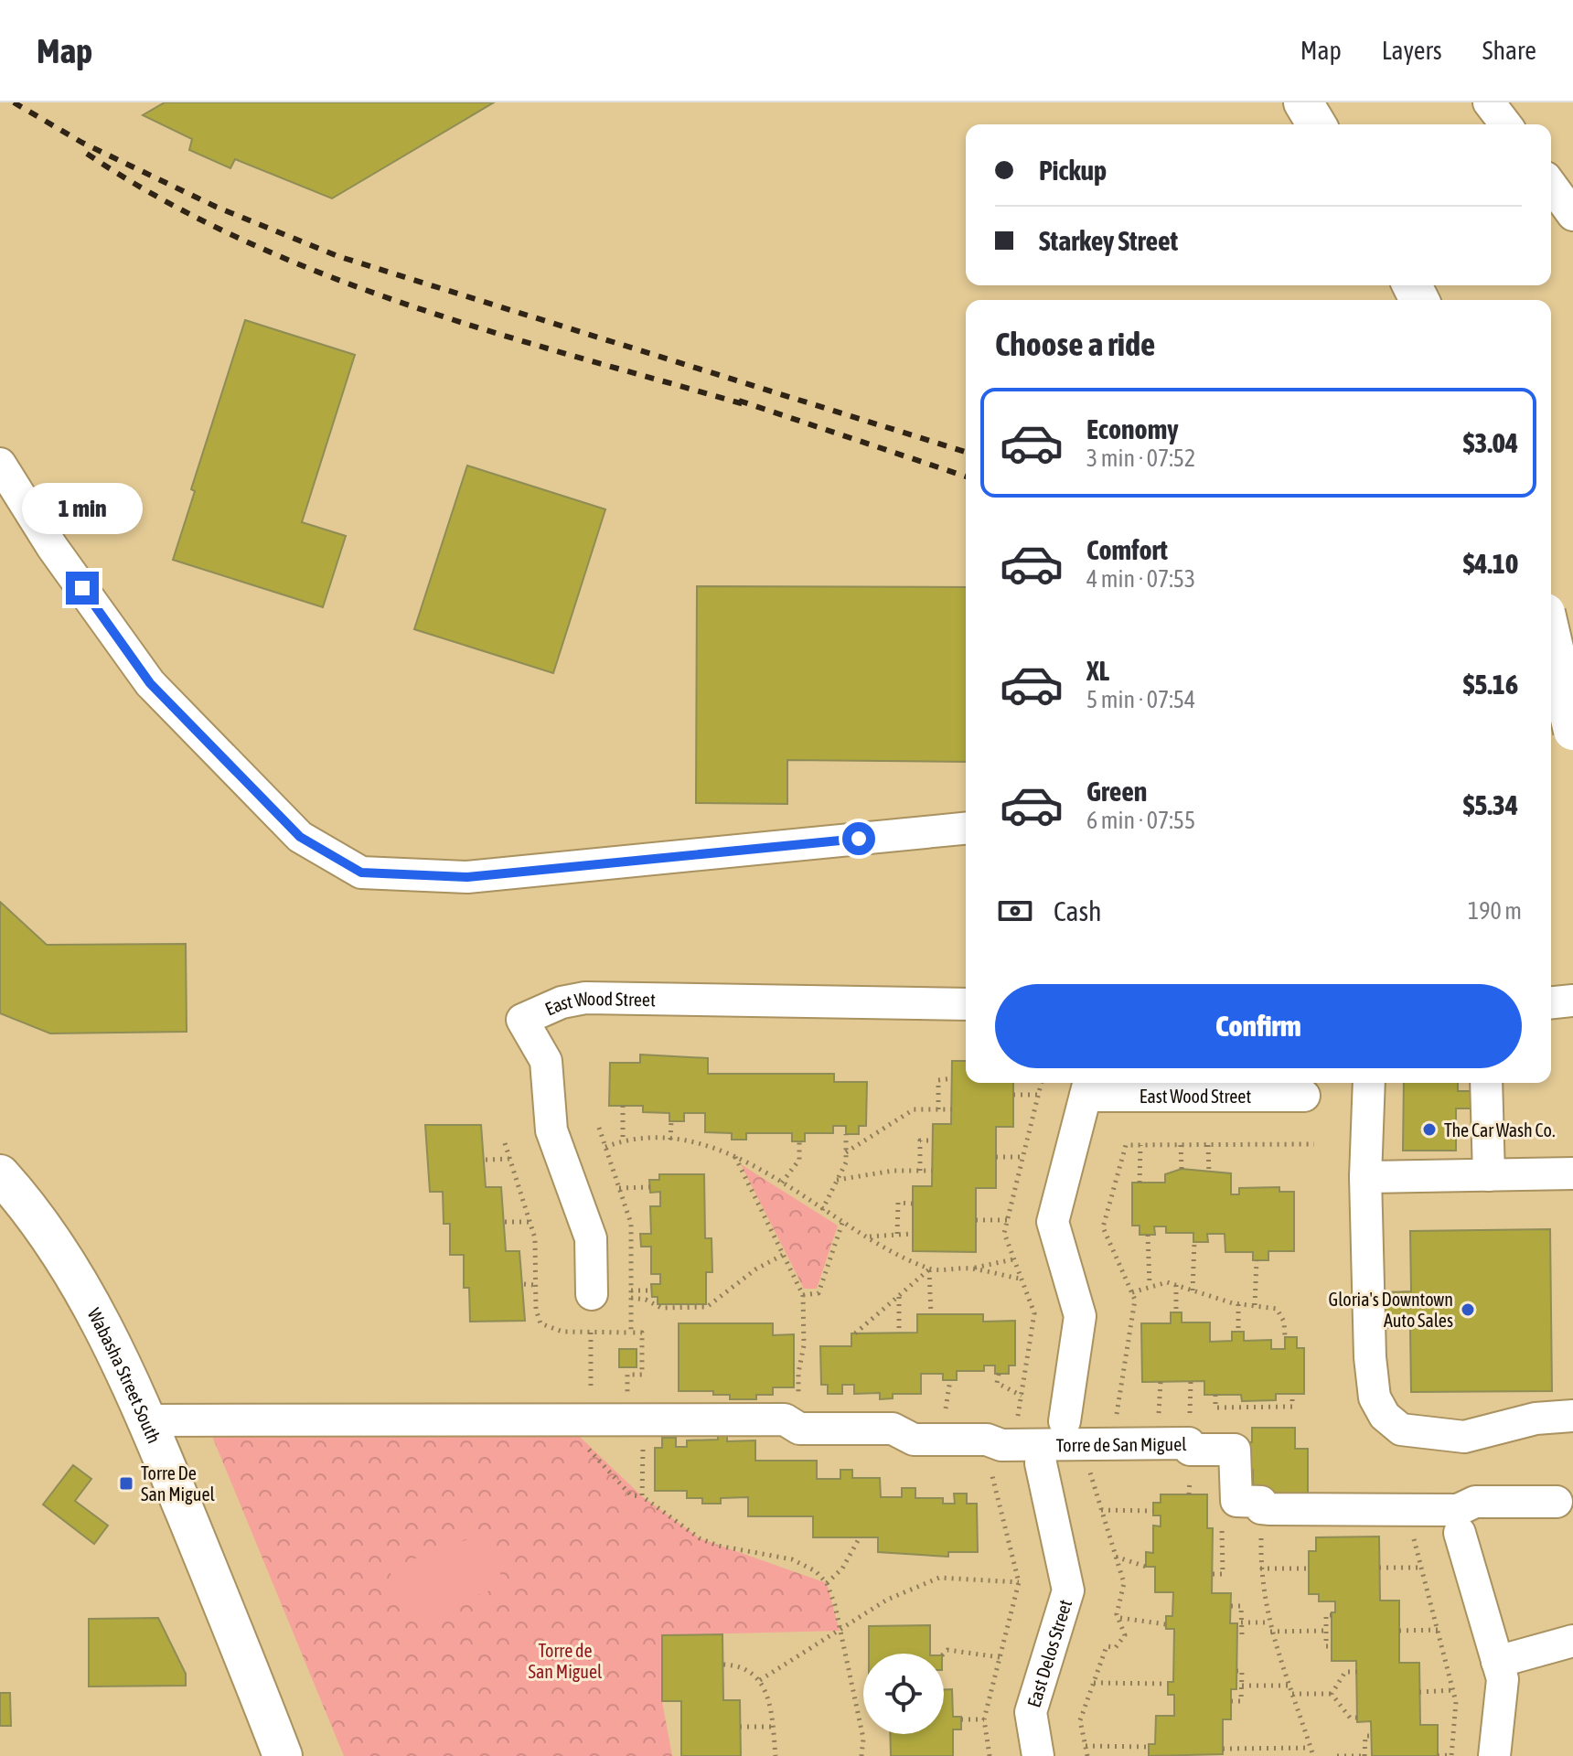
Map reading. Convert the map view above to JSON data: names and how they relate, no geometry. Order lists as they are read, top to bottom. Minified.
{"streets":{"main road":["Wabasha Street South"],"street":["East Wood Street","Torre de San Miguel","East Delos Street"]},"crossings":[["East Wood Street","Torre de San Miguel"],["Wabasha Street South","Torre de San Miguel"]],"parks":["Torre de San Miguel"],"places":{"other":["The Car Wash Co.","Gloria's Downtown Auto Sales"],"transit":["Torre De San Miguel"]},"page":{"header":"Map","nav":["Map","Layers","Share"],"banner":["Pickup","Starkey Street"],"heading":"Choose a ride","list":[{"name":"Economy","note":"3 min · 07:52","value":"$3.04"},{"name":"Comfort","note":"4 min · 07:53","value":"$4.10"},{"name":"XL","note":"5 min · 07:54","value":"$5.16"},{"name":"Green","note":"6 min · 07:55","value":"$5.34"}],"bubble":"1 min","pay":["Cash","190 m"],"buttons":"Confirm"}}
